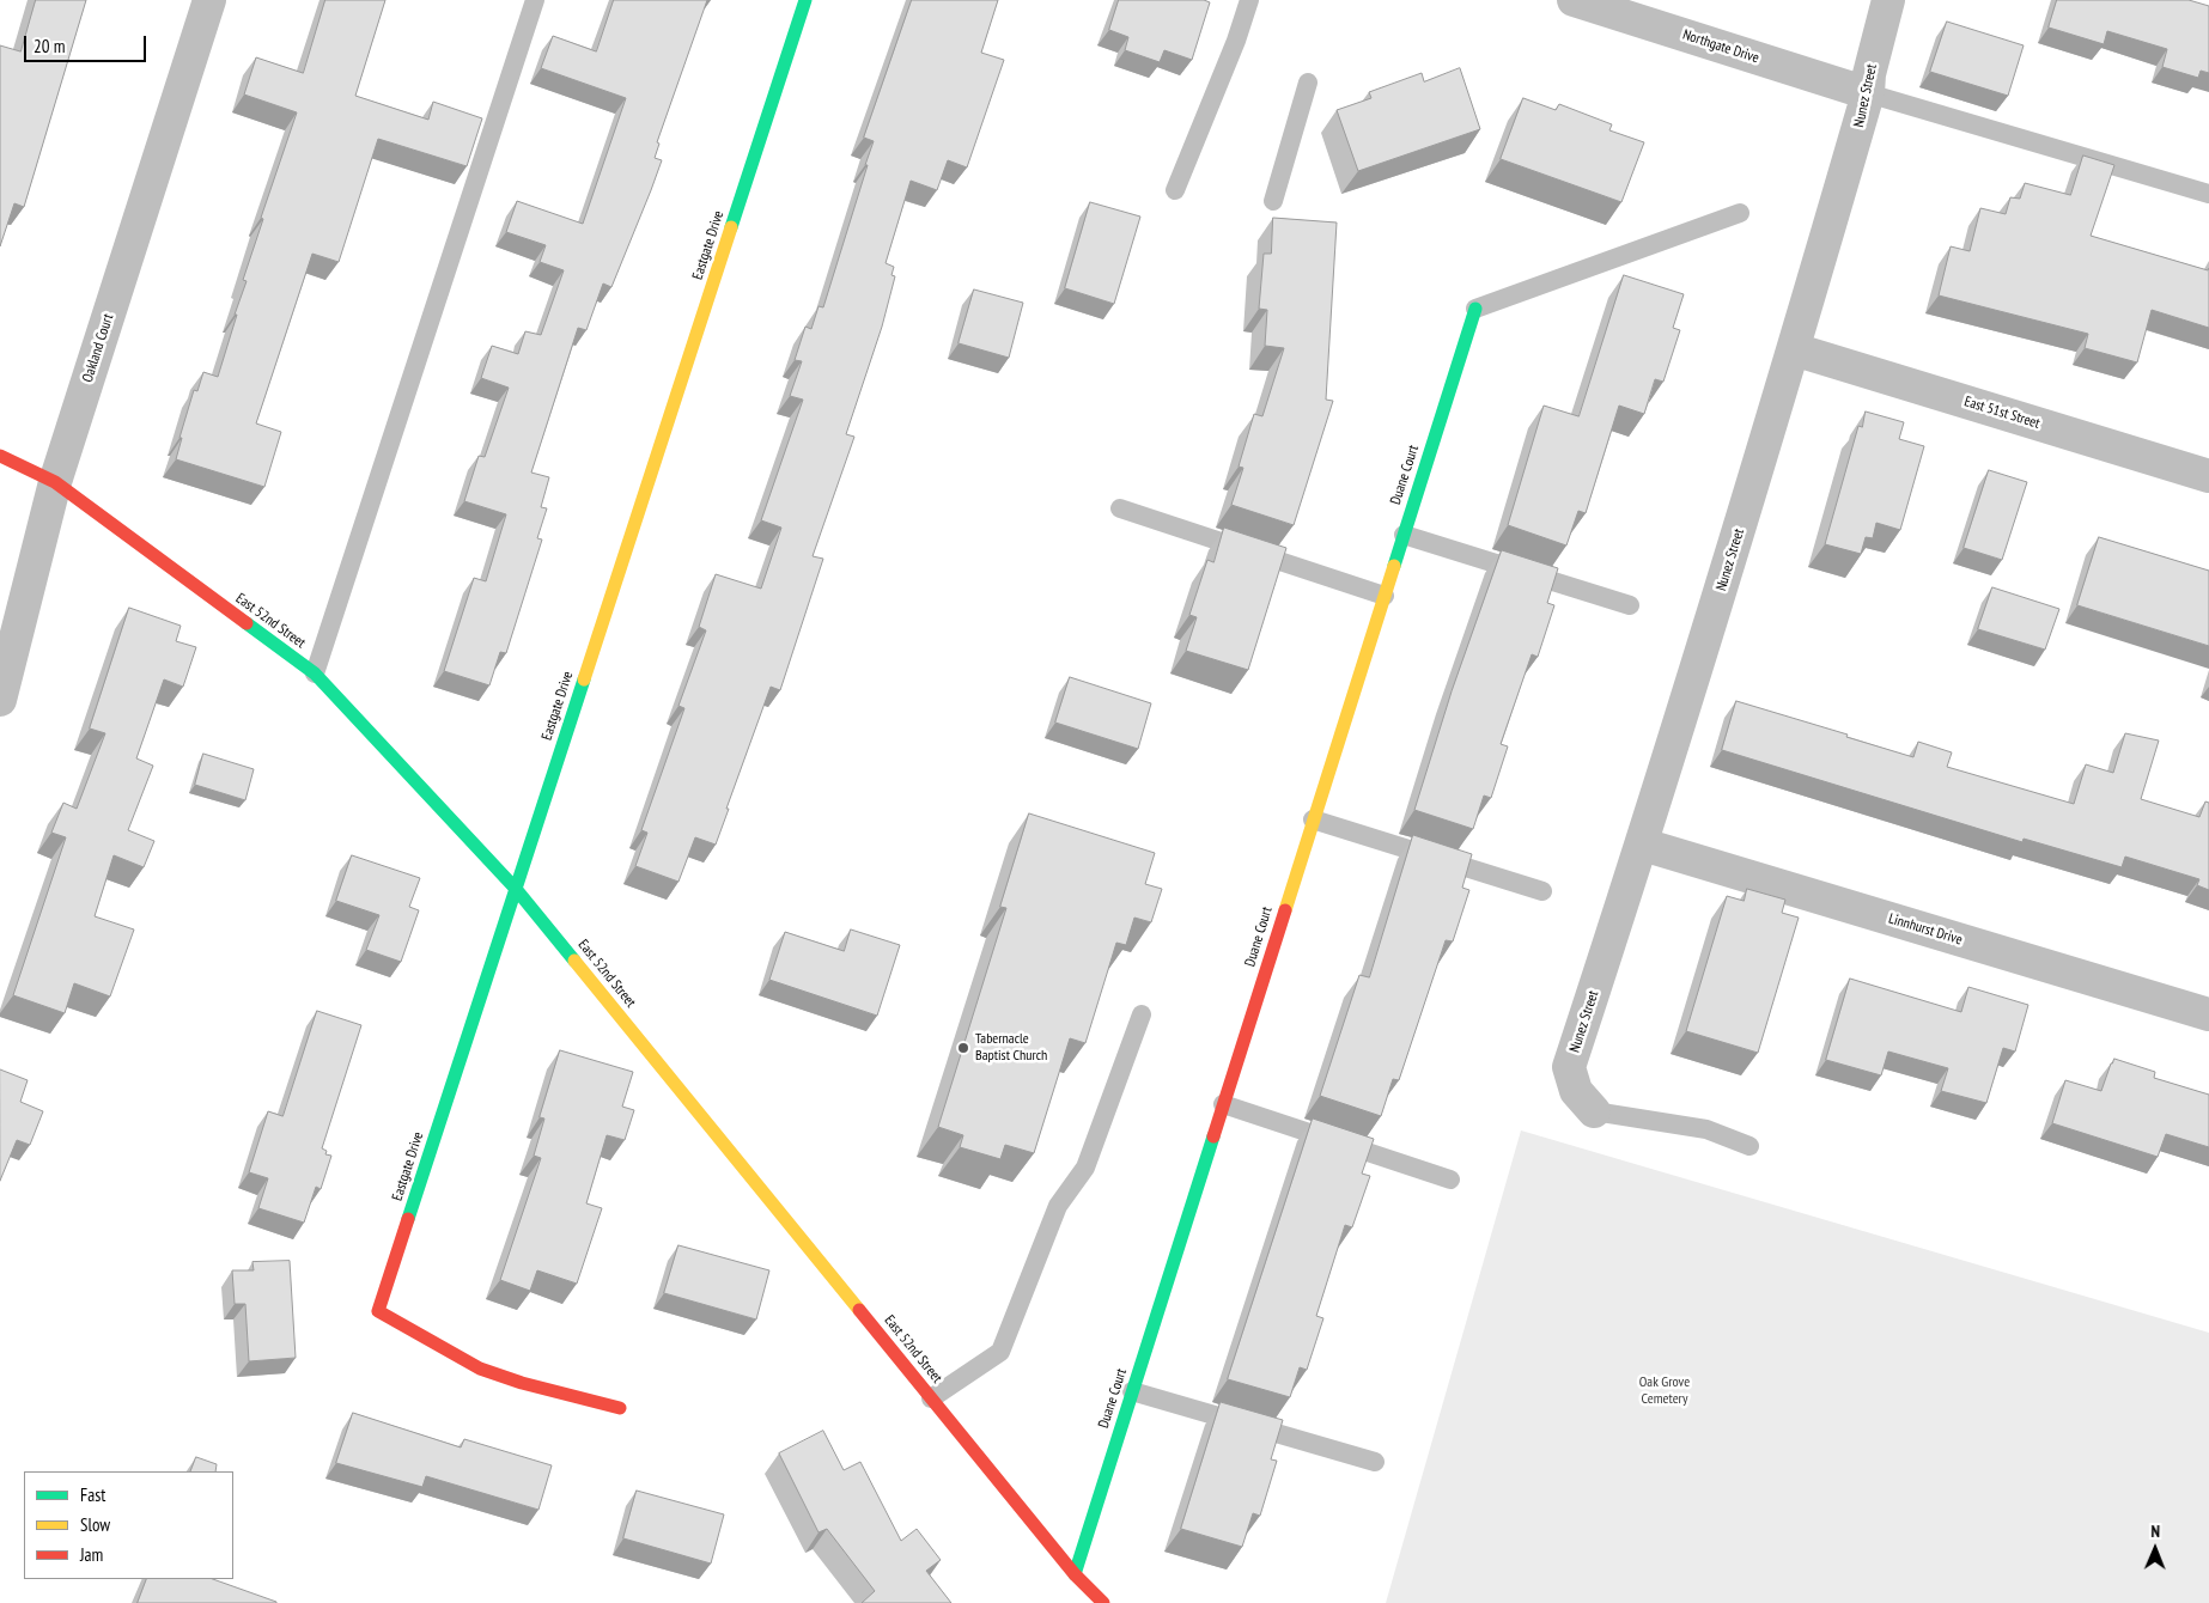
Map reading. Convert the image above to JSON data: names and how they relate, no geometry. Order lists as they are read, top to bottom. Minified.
{"streets":{"street":["Northgate Drive","Nunez Street","Eastgate Drive","Oakland Court","East 51st Street","Duane Court","East 52nd Street","Linnhurst Drive"]},"crossings":[["Northgate Drive","Nunez Street"],["Nunez Street","East 51st Street"],["Nunez Street","Linnhurst Drive"],["Eastgate Drive","East 52nd Street"],["Oakland Court","East 52nd Street"],["Duane Court","East 52nd Street"]],"parks":["Oak Grove Cemetery"],"places":["Tabernacle Baptist Church"],"legend":["Fast","Slow","Jam"],"scale_bar":"20 m","north":"top"}
